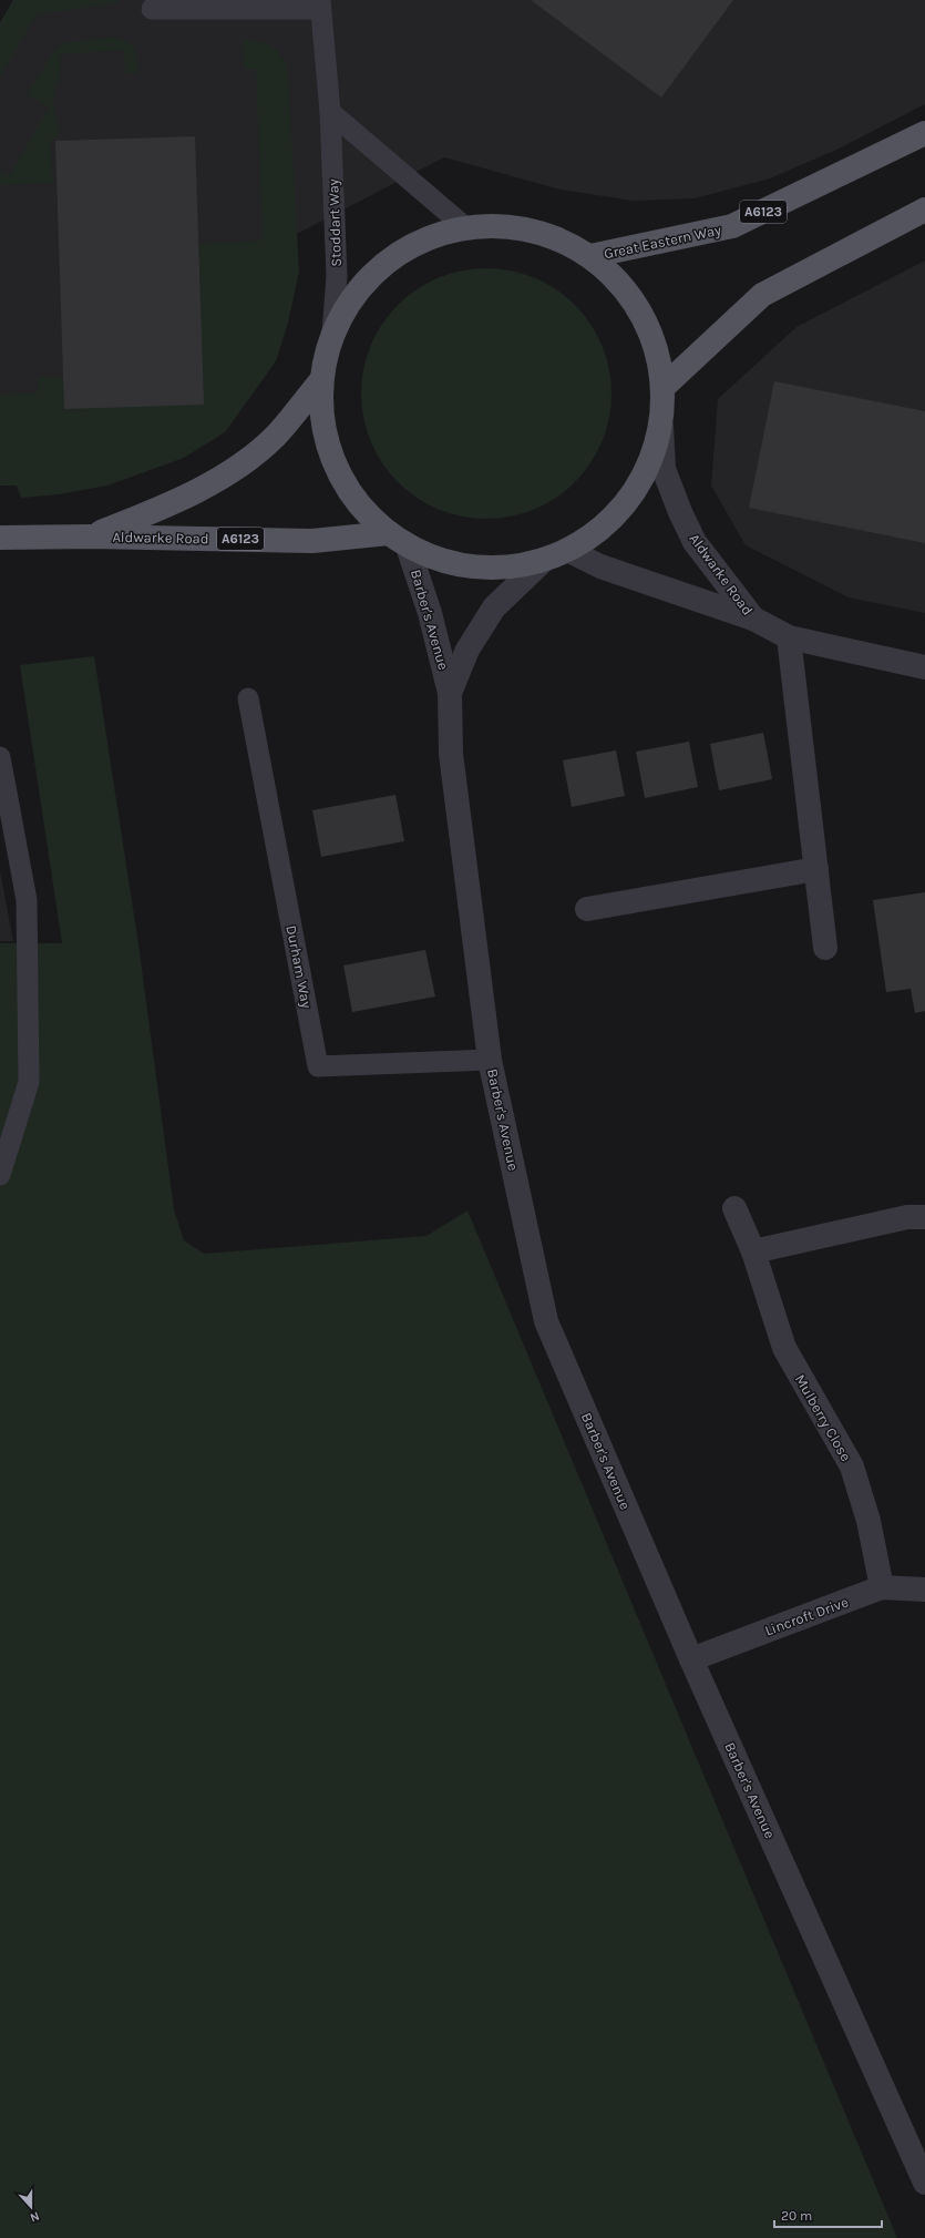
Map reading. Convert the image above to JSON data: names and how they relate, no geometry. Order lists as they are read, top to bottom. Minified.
{"streets":{"main road":["A6123","Great Eastern Way","Aldwarke Road"],"street":["Barber's Avenue","Mulberry Close","Lincroft Drive"],"lane":["Stoddart Way","Durham Way"]},"crossings":[["Aldwarke Road","Barber's Avenue"],["Barber's Avenue","Durham Way"],["Barber's Avenue","Lincroft Drive"],["Mulberry Close","Lincroft Drive"]],"scale_bar":"20 m","north":"bottom"}
